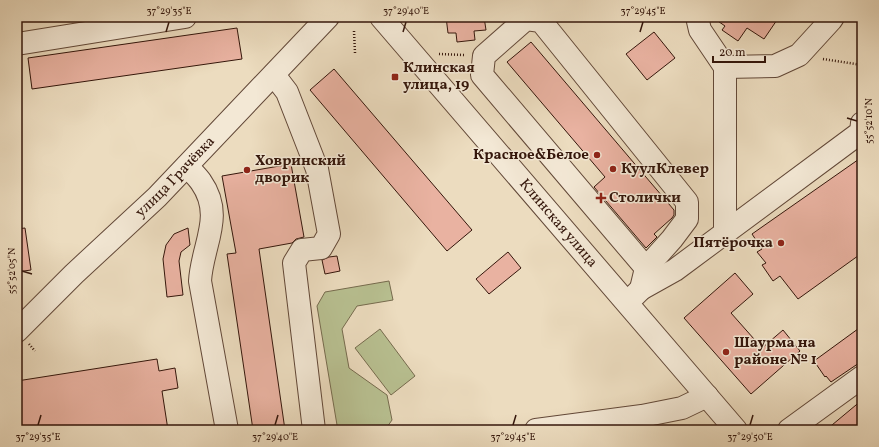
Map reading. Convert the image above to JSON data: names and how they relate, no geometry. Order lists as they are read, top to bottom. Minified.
{"streets":{"street":["улица Грачёвка","Клинская улица"]},"places":{"transit":["Клинская улица, 19"],"other":["Красное&Белое","КуулКлевер","Ховринский дворик","Пятёрочка","Шаурма на районе № 1"],"health":["Столички"]},"scale_bar":"20 m","coordinates":["37°29'35\"E","37°29'40\"E","37°29'45\"E","55°52'10\"N","55°52'05\"N","37°29'50\"E"]}
